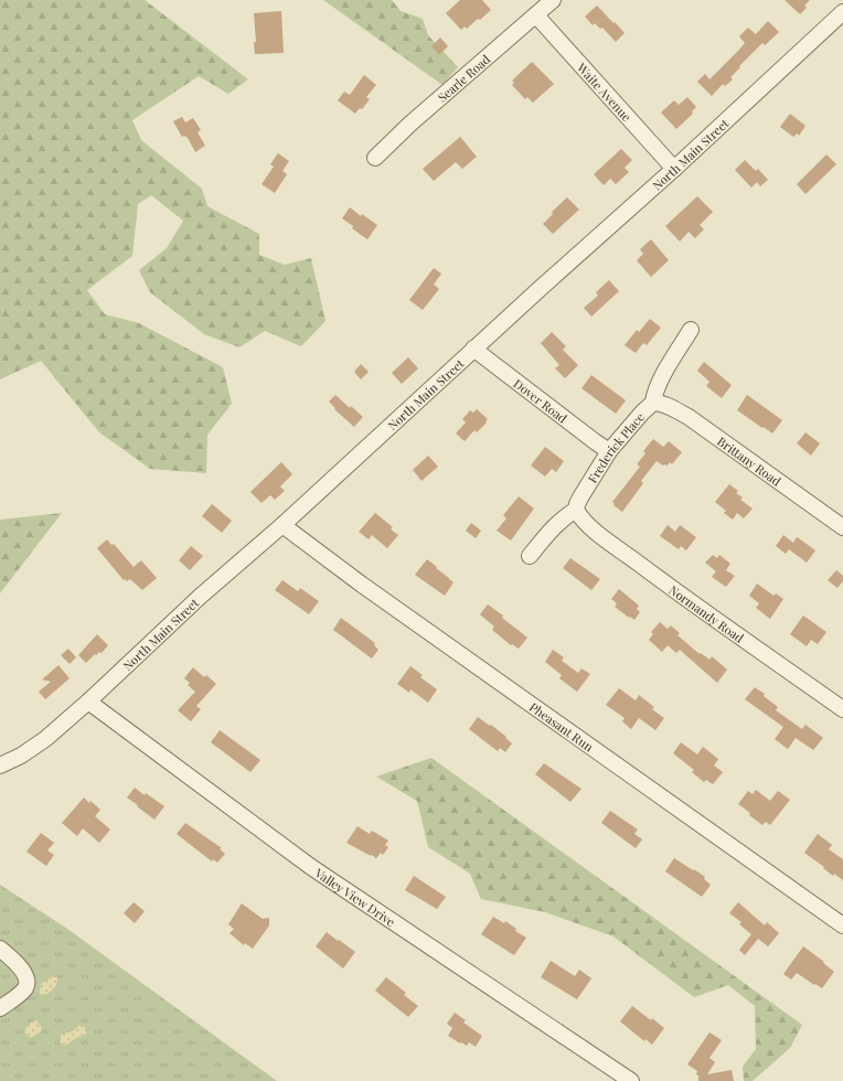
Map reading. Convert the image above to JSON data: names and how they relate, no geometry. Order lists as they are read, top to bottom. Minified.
{"streets":{"street":["Searle Road","Waite Avenue","North Main Street","Dover Road","Frederick Place","Brittany Road","Normandy Road","Pheasant Run","Valley View Drive"]},"crossings":[["Searle Road","Waite Avenue"],["Waite Avenue","North Main Street"],["North Main Street","Dover Road"],["North Main Street","Pheasant Run"],["North Main Street","Valley View Drive"],["Dover Road","Frederick Place"],["Frederick Place","Brittany Road"],["Frederick Place","Normandy Road"]]}
